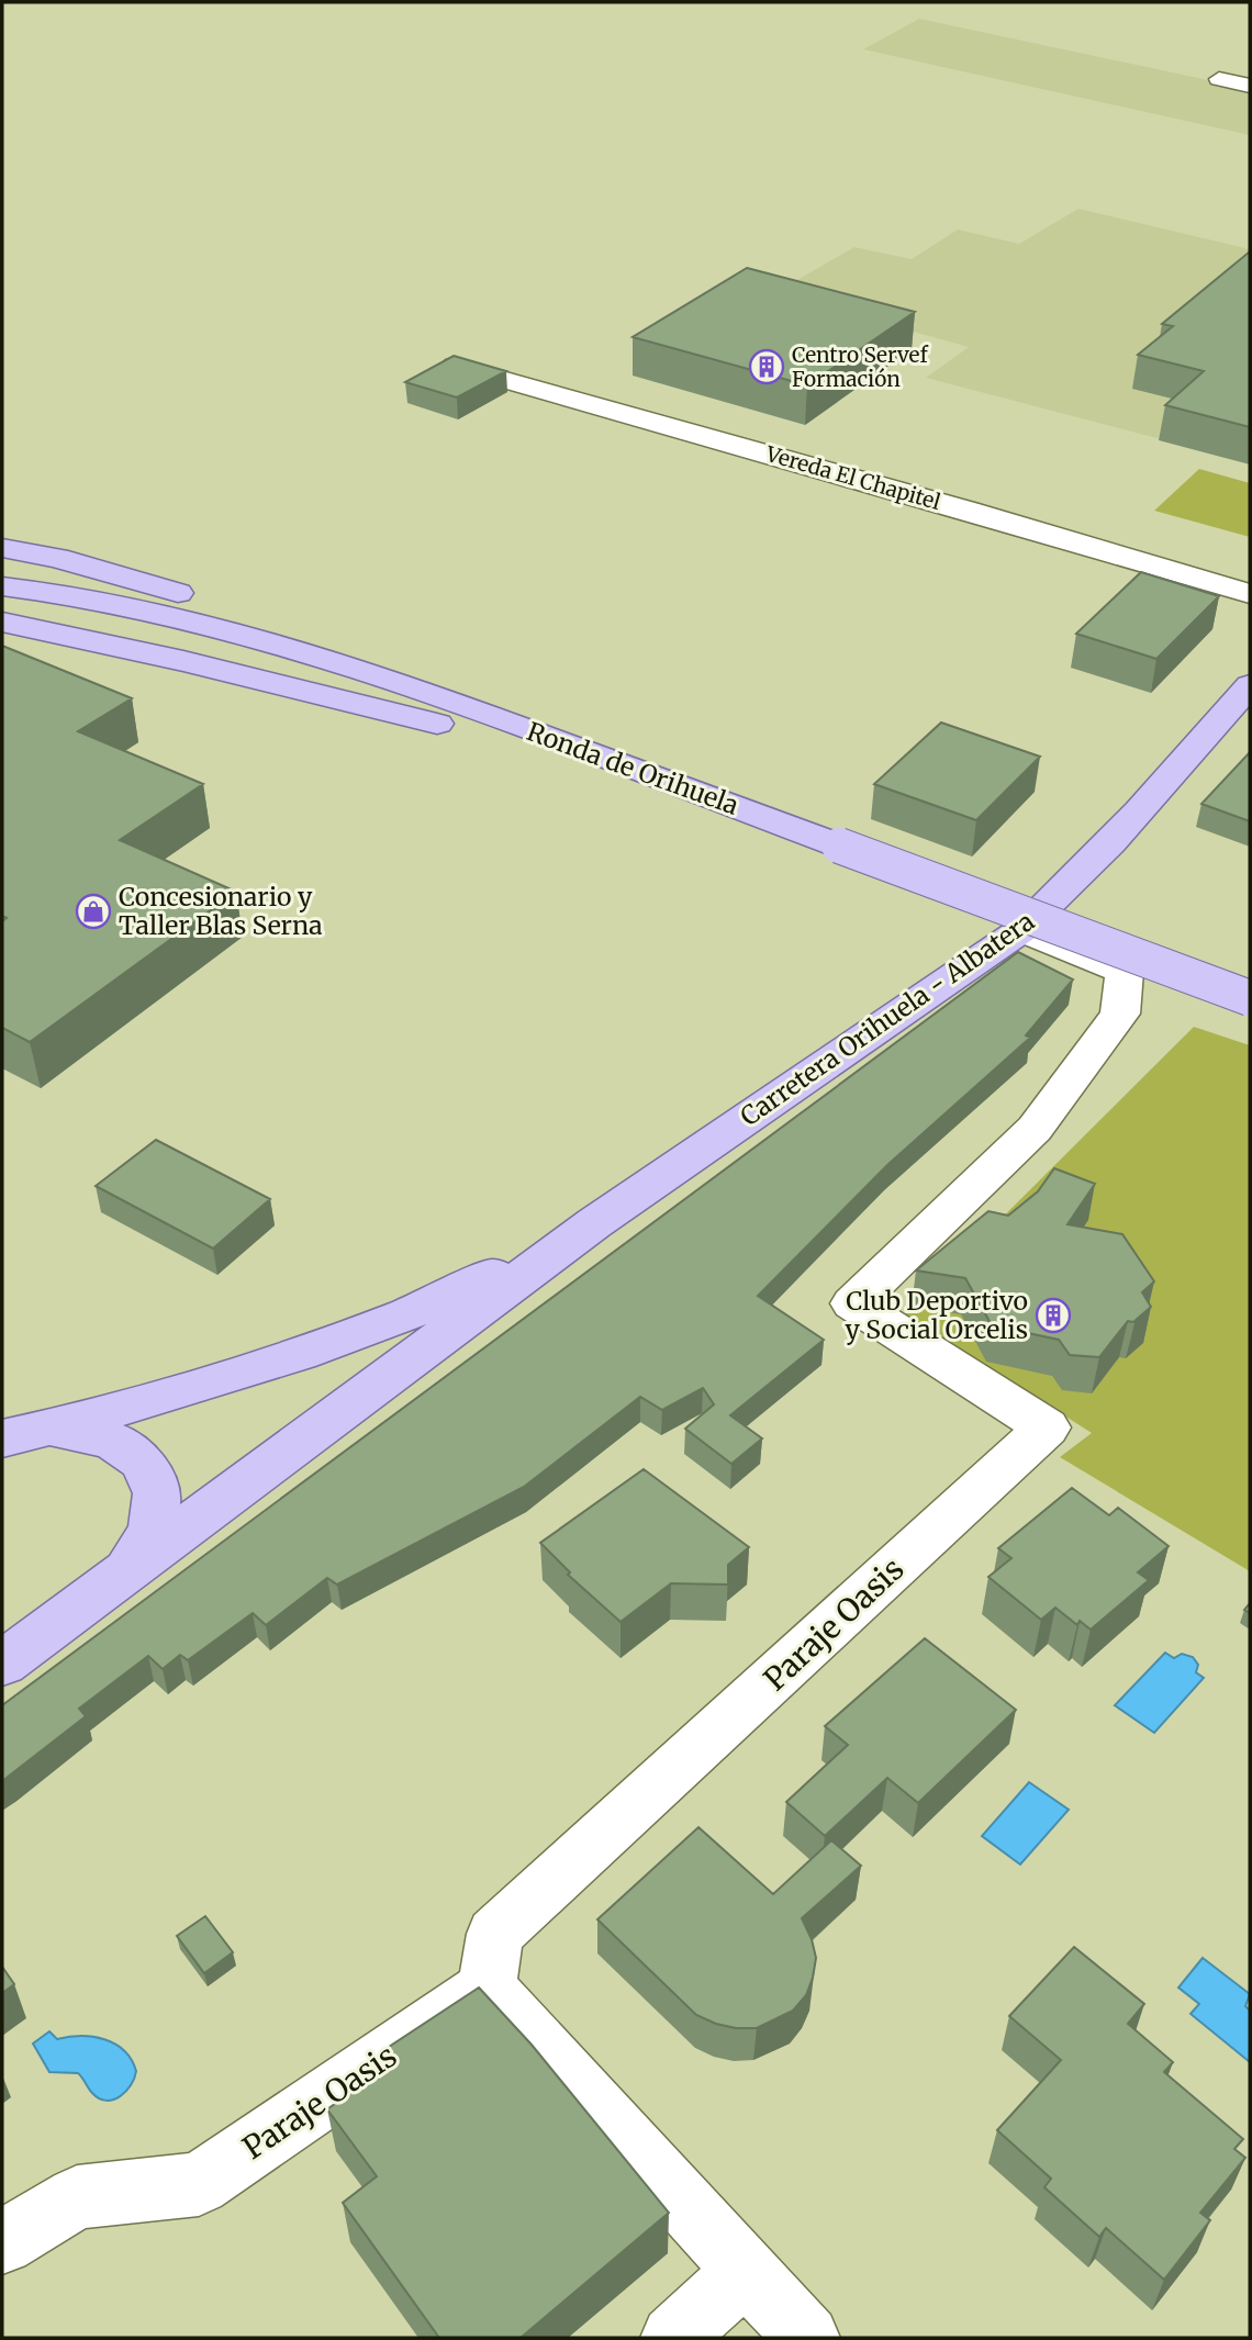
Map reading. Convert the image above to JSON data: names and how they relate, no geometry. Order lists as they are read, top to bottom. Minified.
{"streets":{"main road":["Ronda de Orihuela","Carretera Orihuela - Albatera"],"street":["Vereda El Chapitel","Paraje Oasis"]},"crossings":[["Carretera Orihuela - Albatera","Paraje Oasis"]],"places":{"building":["Centro Servef Formación","Club Deportivo y Social Orcelis"],"shop":["Concesionario y Taller Blas Serna"]}}
